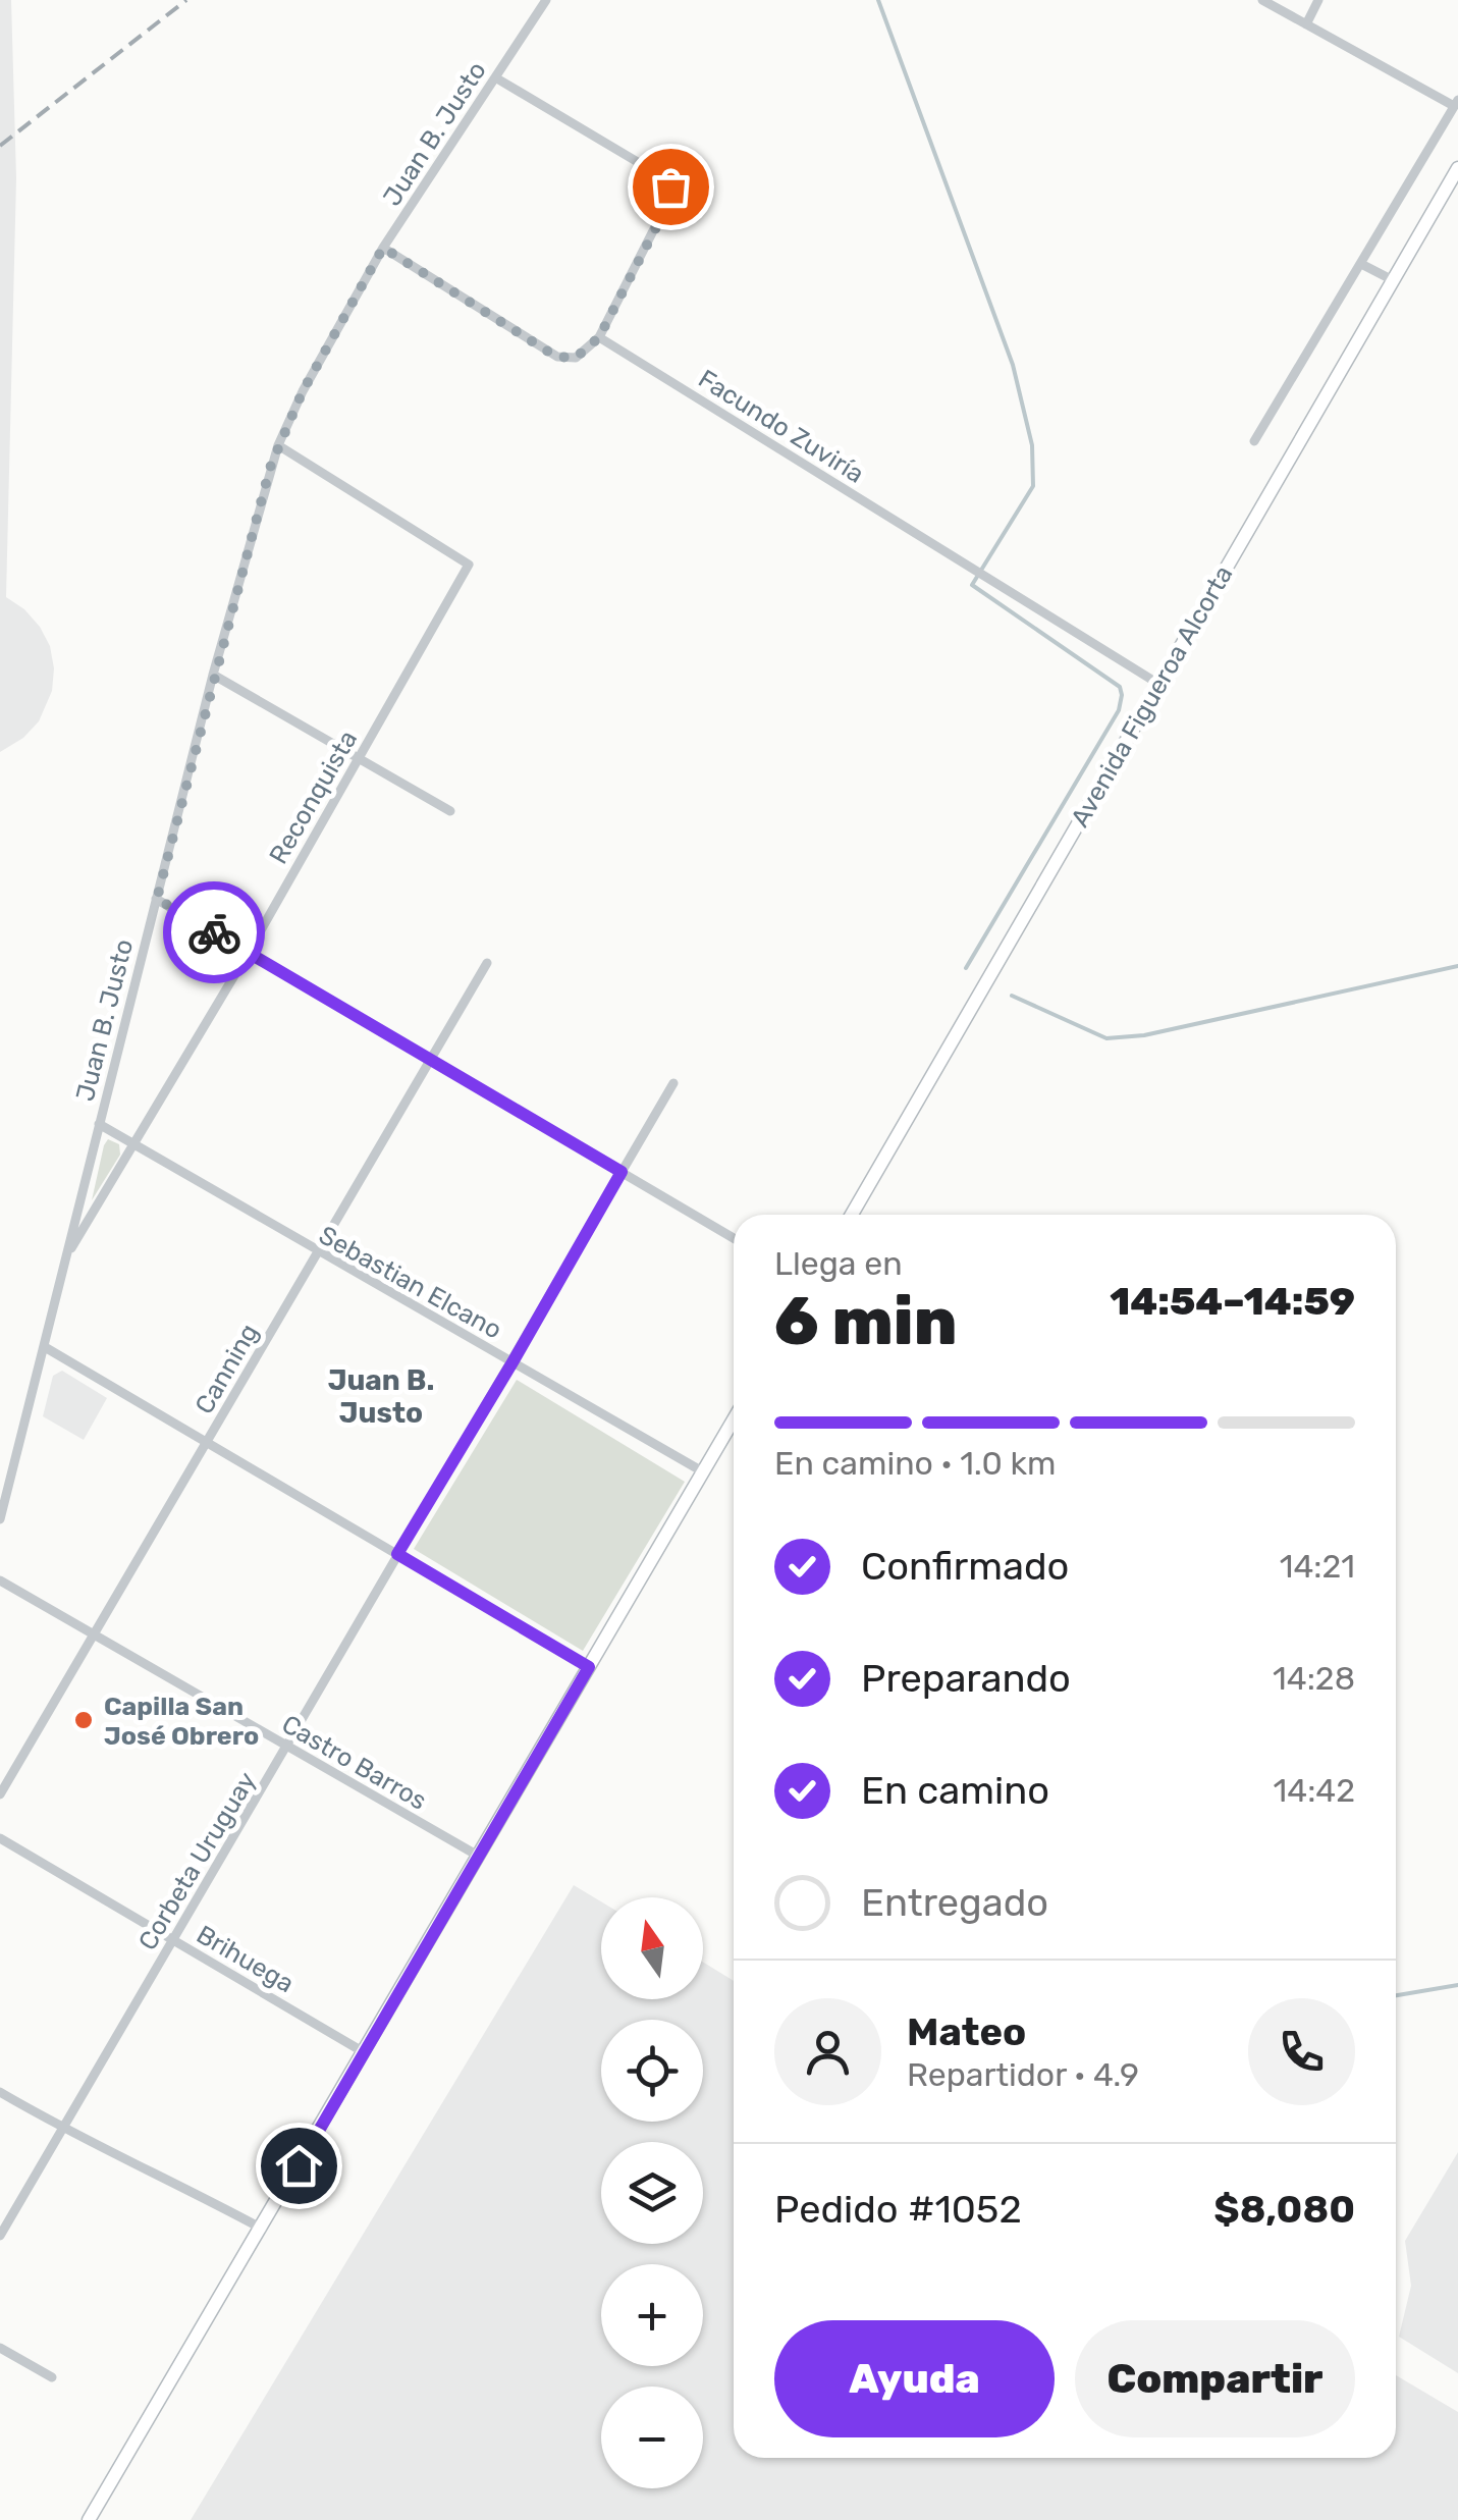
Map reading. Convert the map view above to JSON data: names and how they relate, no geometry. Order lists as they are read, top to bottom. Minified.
{"streets":{"main road":["Avenida Figueroa Alcorta"],"street":["Juan B. Justo","Facundo Zuviría","Reconquista","Sebastian Elcano","Canning","Castro Barros","Corbeta Uruguay","Brihuega"]},"crossings":[["Juan B. Justo","Reconquista"],["Juan B. Justo","Sebastian Elcano"],["Facundo Zuviría","Avenida Figueroa Alcorta"],["Reconquista","Sebastian Elcano"],["Sebastian Elcano","Canning"],["Sebastian Elcano","Corbeta Uruguay"],["Canning","Castro Barros"],["Castro Barros","Corbeta Uruguay"],["Corbeta Uruguay","Brihuega"]],"districts":["Juan B. Justo"],"places":["Capilla San José Obrero"],"north":"top","page":{"heading":["6 min","Llega en","14:54–14:59"],"panel":["Mateo","Repartidor · 4.9","Pedido #1052","$8,080"],"bar":"En camino · 1.0 km","list":[["Confirmado","14:21"],["Preparando","14:28"],["En camino","14:42"],"Entregado"],"map_buttons":["+","−"],"buttons":["Ayuda","Compartir"]}}
